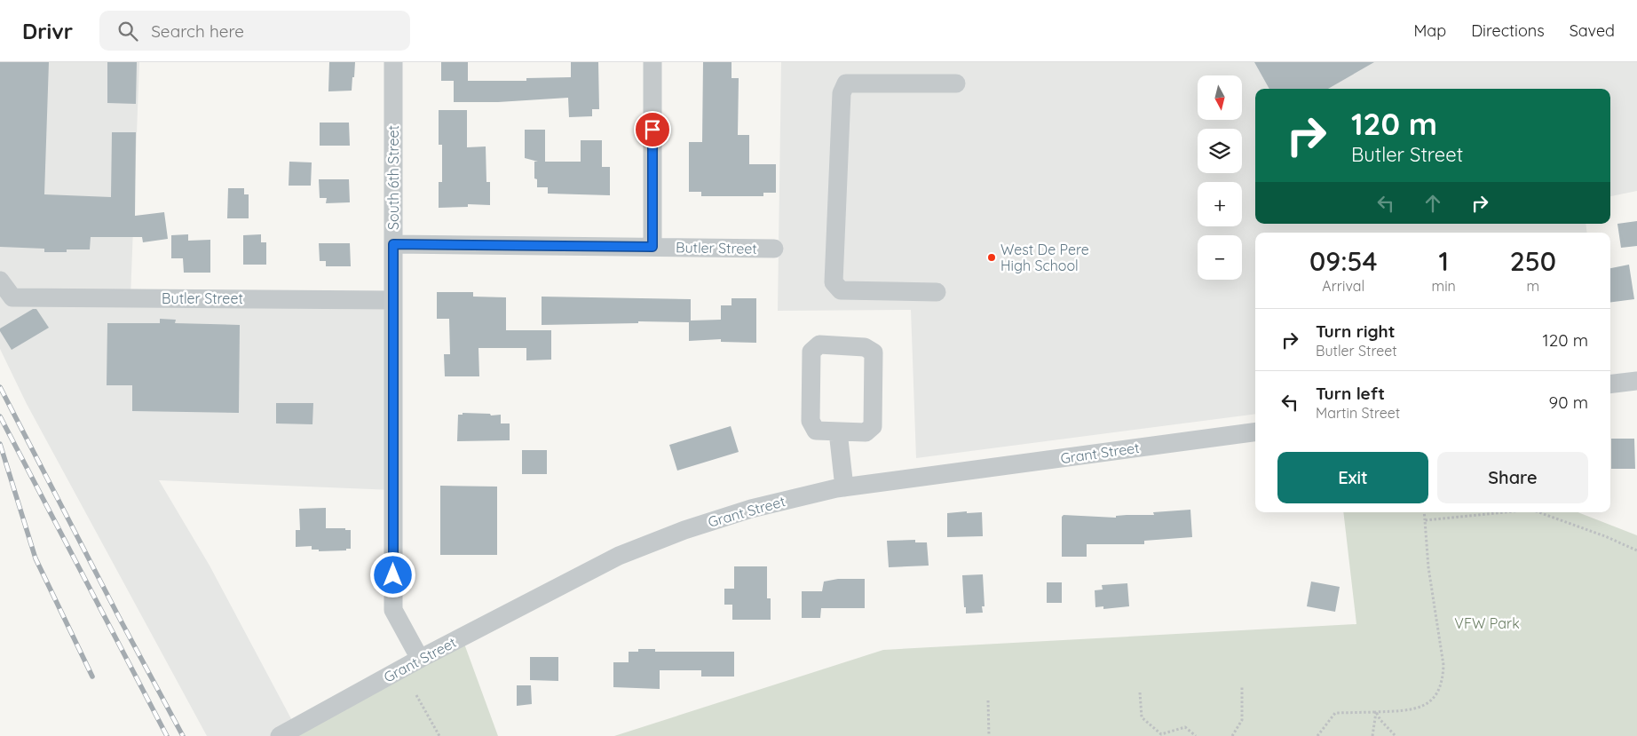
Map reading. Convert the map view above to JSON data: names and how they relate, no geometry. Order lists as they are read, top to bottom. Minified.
{"streets":{"street":["South 6th Street","Butler Street","Grant Street"]},"crossings":[["South 6th Street","Butler Street"],["South 6th Street","Grant Street"]],"parks":["VFW Park"],"places":["West De Pere High School"],"north":"bottom","page":{"header":"Drivr","search":"Search here","nav":["Map","Directions","Saved"],"map_buttons":["+","−"],"turn":["120 m","Butler Street"],"eta":["09:54","Arrival","1","min","250","m"],"list":[{"name":"Turn right","note":"Butler Street","value":"120 m"},{"name":"Turn left","note":"Martin Street","value":"90 m"}],"buttons":["Exit","Share"]}}
